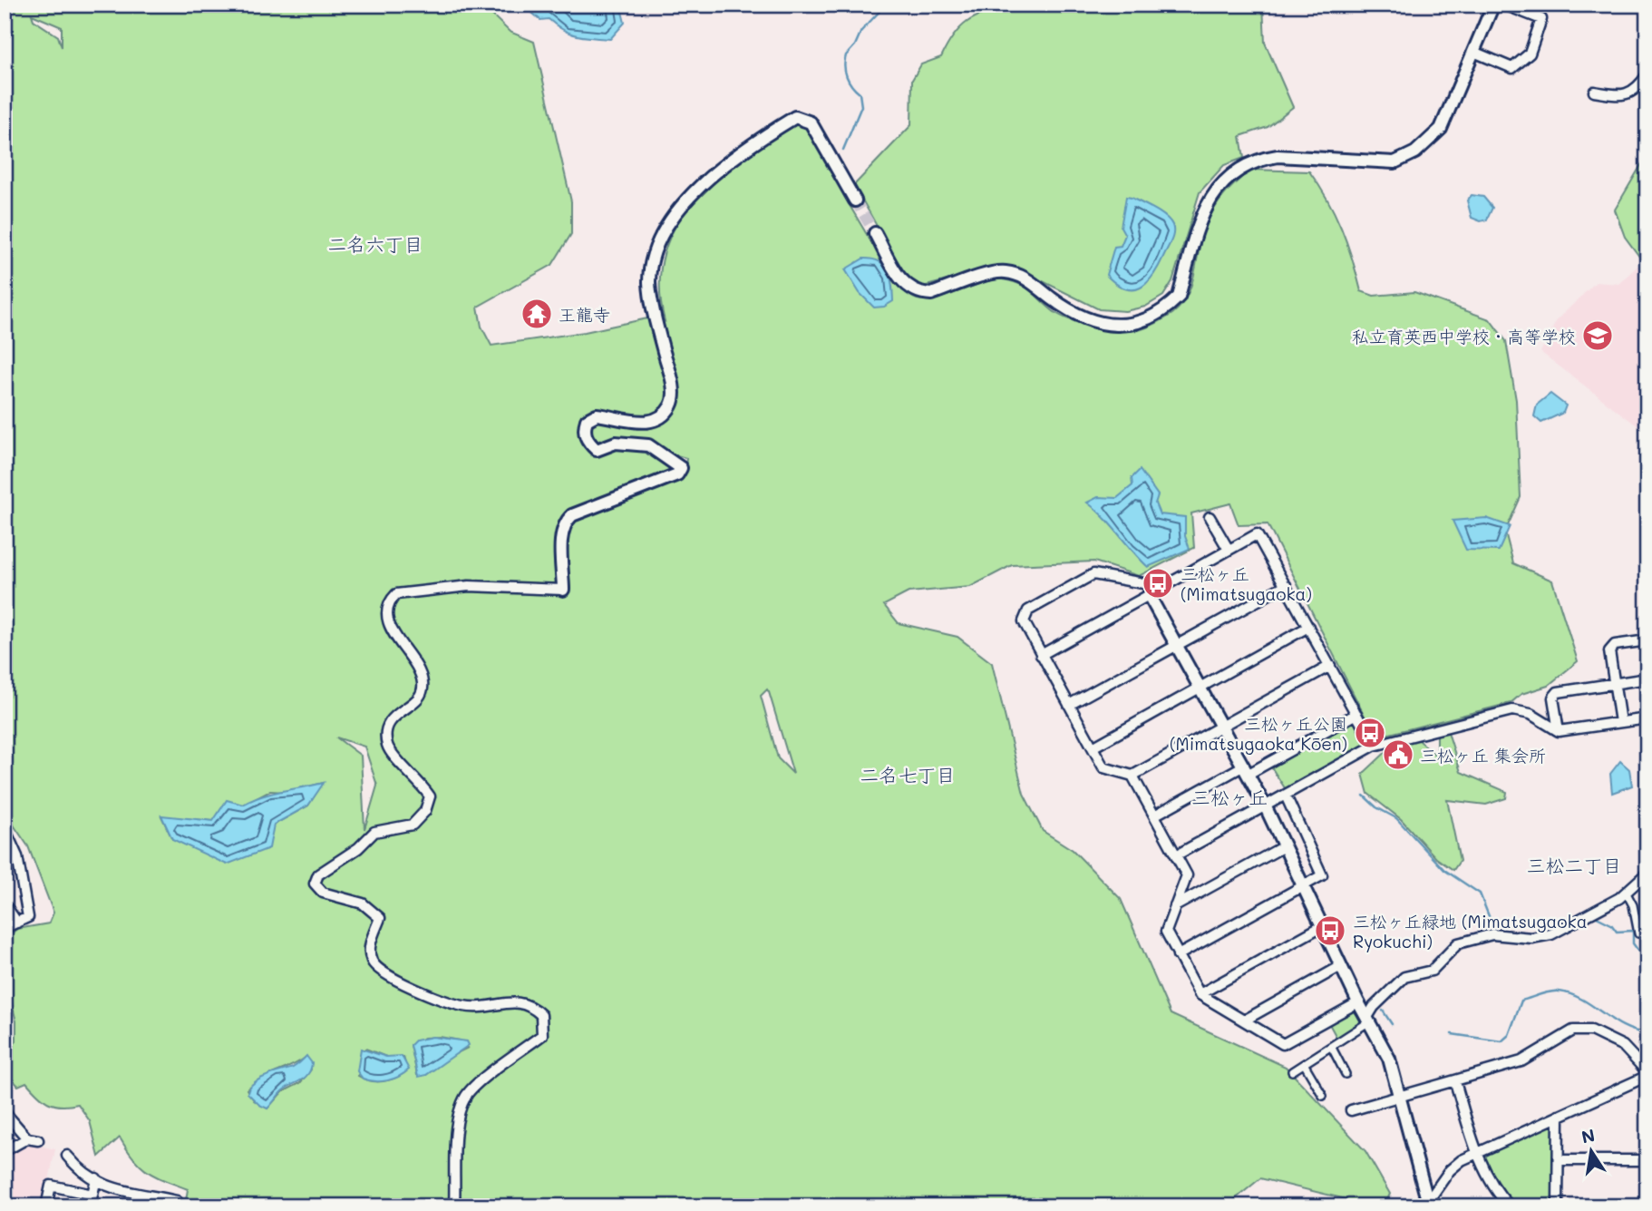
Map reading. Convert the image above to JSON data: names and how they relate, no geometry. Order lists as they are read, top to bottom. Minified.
{"districts":["二名六丁目","二名七丁目","三松ヶ丘","三松二丁目"],"places":{"temple":["王龍寺"],"school or university":["私立育英西中学校・高等学校"],"bus stop":["三松ヶ丘 (Mimatsugaoka)","三松ヶ丘公園 (Mimatsugaoka Kōen)","三松ヶ丘緑地 (Mimatsugaoka Ryokuchi)"],"public building":["三松ヶ丘 集会所"]},"north":"top"}
